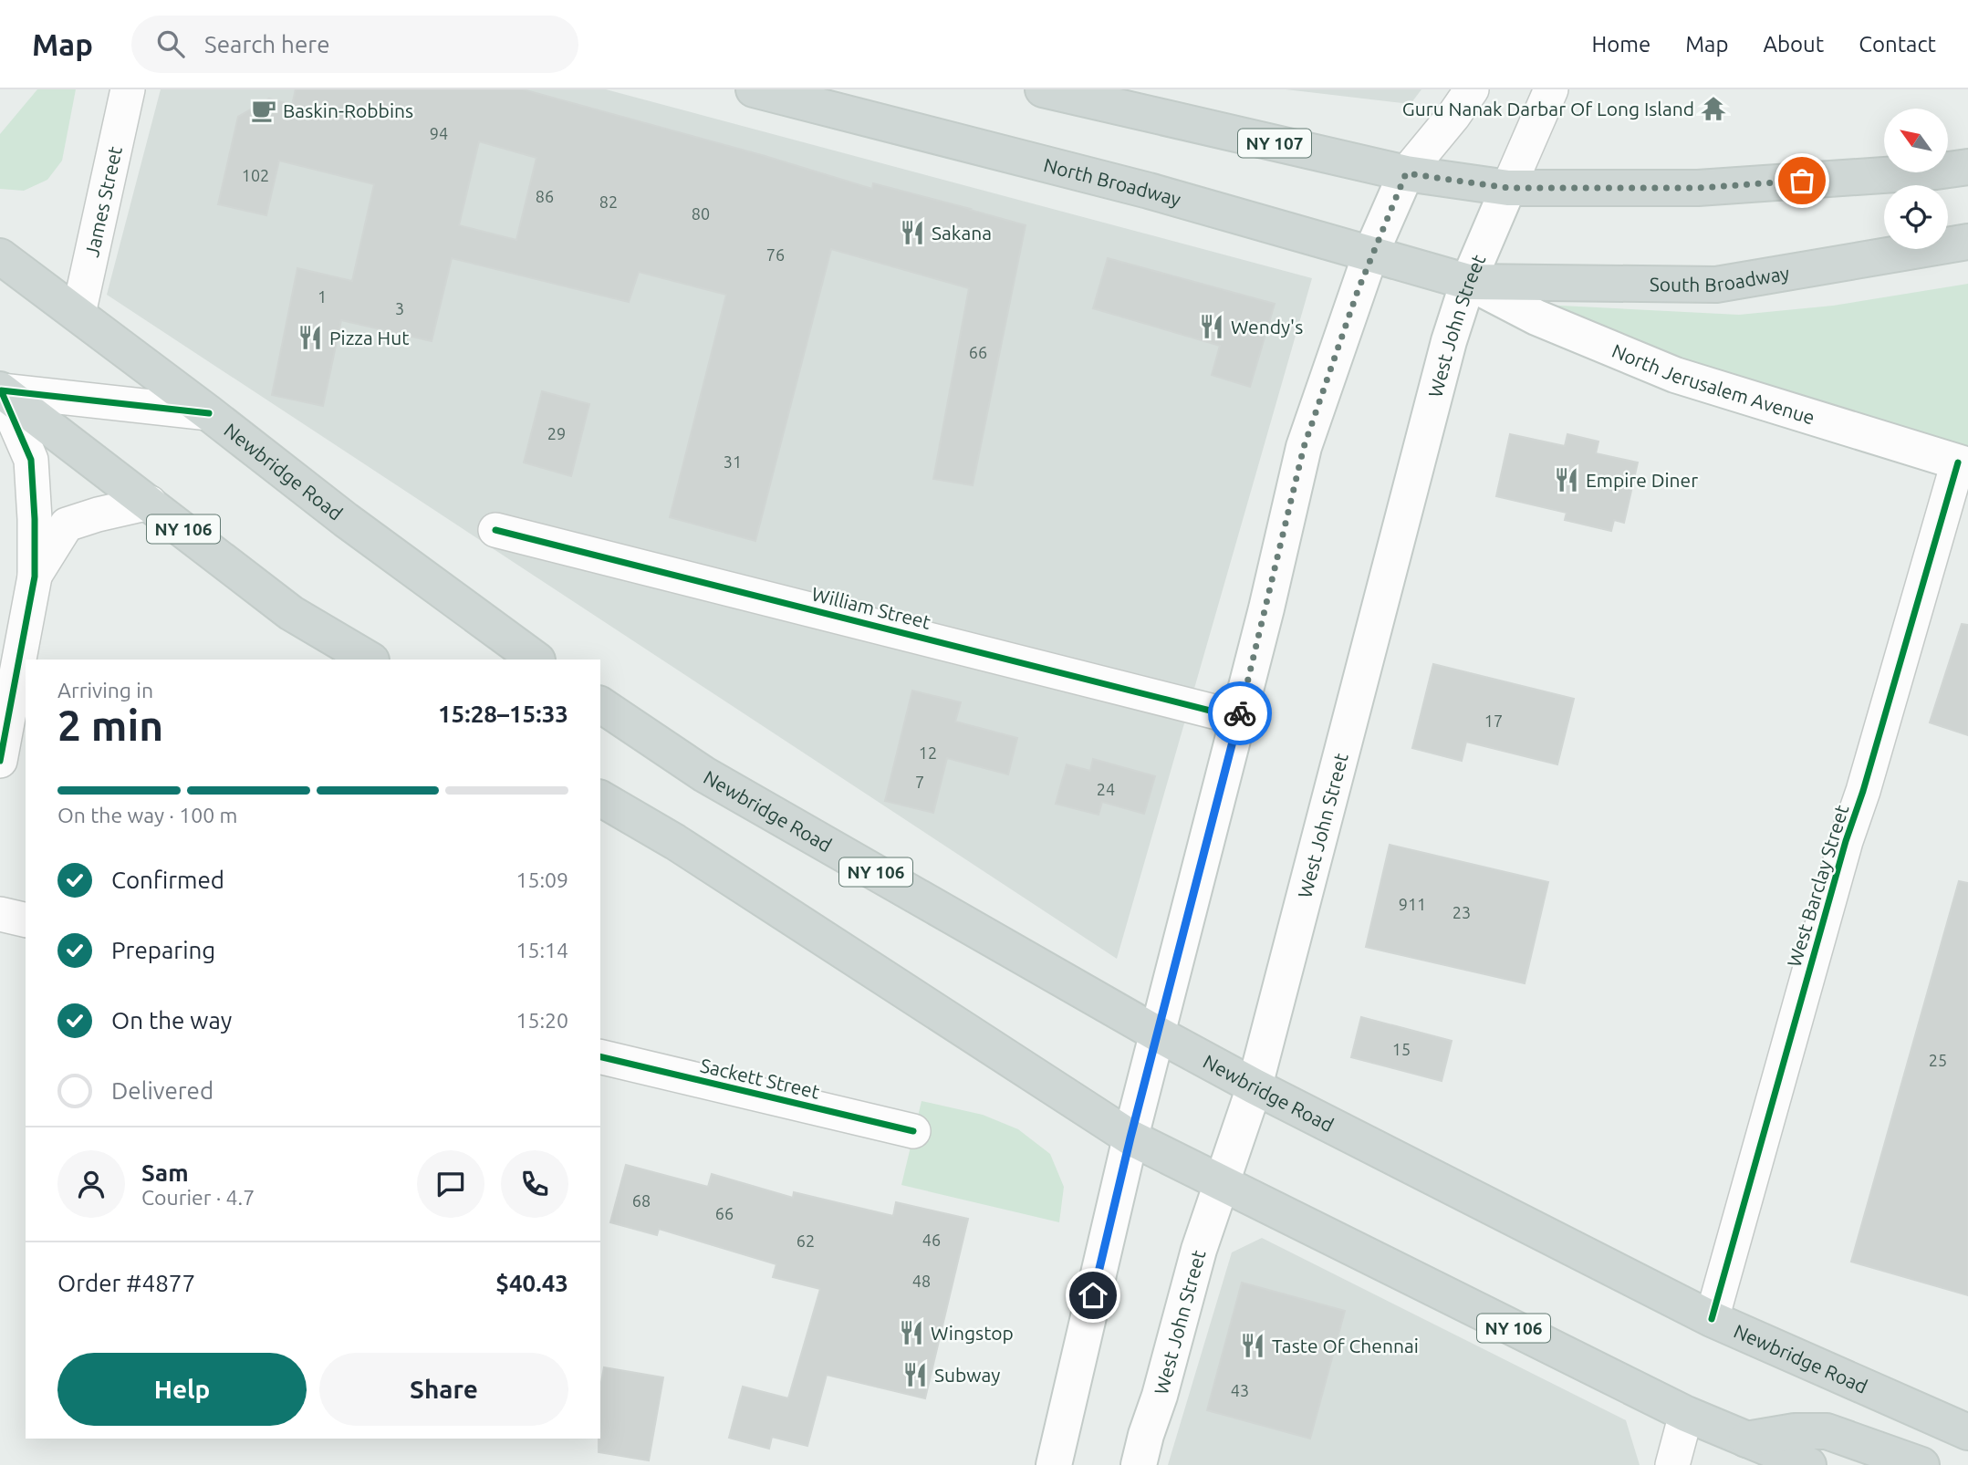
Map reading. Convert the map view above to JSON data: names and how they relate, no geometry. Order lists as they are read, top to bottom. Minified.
{"streets":{"main road":["NY 107","North Broadway","South Broadway","West John Street","North Jerusalem Avenue","Newbridge Road","NY 106"],"street":["James Street","William Street","West Barclay Street","Sackett Street"]},"crossings":[["NY 107","West John Street"],["North Broadway","South Broadway"],["North Broadway","West John Street"],["North Broadway","North Jerusalem Avenue"],["James Street","Newbridge Road"],["South Broadway","West John Street"],["South Broadway","North Jerusalem Avenue"],["West John Street","North Jerusalem Avenue"],["West John Street","Newbridge Road"],["West John Street","NY 106"],["North Jerusalem Avenue","West Barclay Street"],["Newbridge Road","West Barclay Street"]],"places":{"temple":["Guru Nanak Darbar Of Long Island"],"cafe":["Baskin-Robbins"],"restaurant":["Sakana","Wendy's","Pizza Hut","Empire Diner","Wingstop","Taste Of Chennai","Subway"]},"house_numbers":["94","102","86","82","80","76","1","3","66","29","31","17","12","7","24","911","23","15","25","68","66","46","62","48","43"],"north":"top left","page":{"header":"Map","search":"Search here","nav":["Home","Map","About","Contact"],"heading":["2 min","Arriving in","15:28–15:33"],"panel":["Sam","Courier · 4.7","Order #4877","$40.43"],"bar":"On the way · 100 m","list":[["Confirmed","15:09"],["Preparing","15:14"],["On the way","15:20"],"Delivered"],"buttons":["Help","Share"]}}
